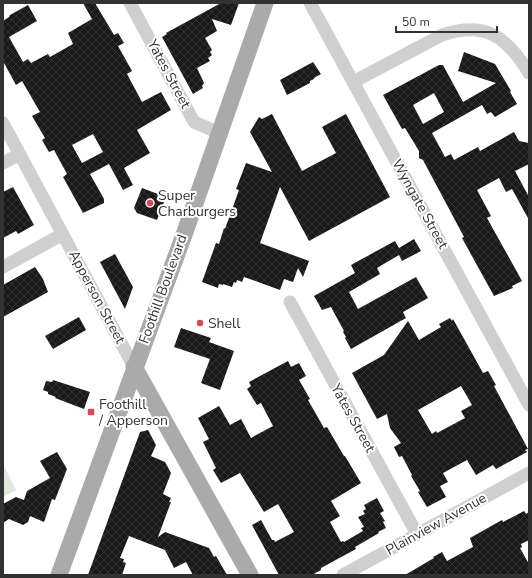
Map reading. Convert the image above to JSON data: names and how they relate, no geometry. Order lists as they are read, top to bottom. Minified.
{"streets":{"main road":["Foothill Boulevard","Apperson Street"],"street":["Yates Street","Wyngate Street","Plainview Avenue"]},"crossings":[["Yates Street","Foothill Boulevard"],["Yates Street","Plainview Avenue"],["Foothill Boulevard","Apperson Street"]],"places":{"other":["Super Charburgers","Shell"],"transit":["Foothill / Apperson"]},"scale_bar":"50 m"}
